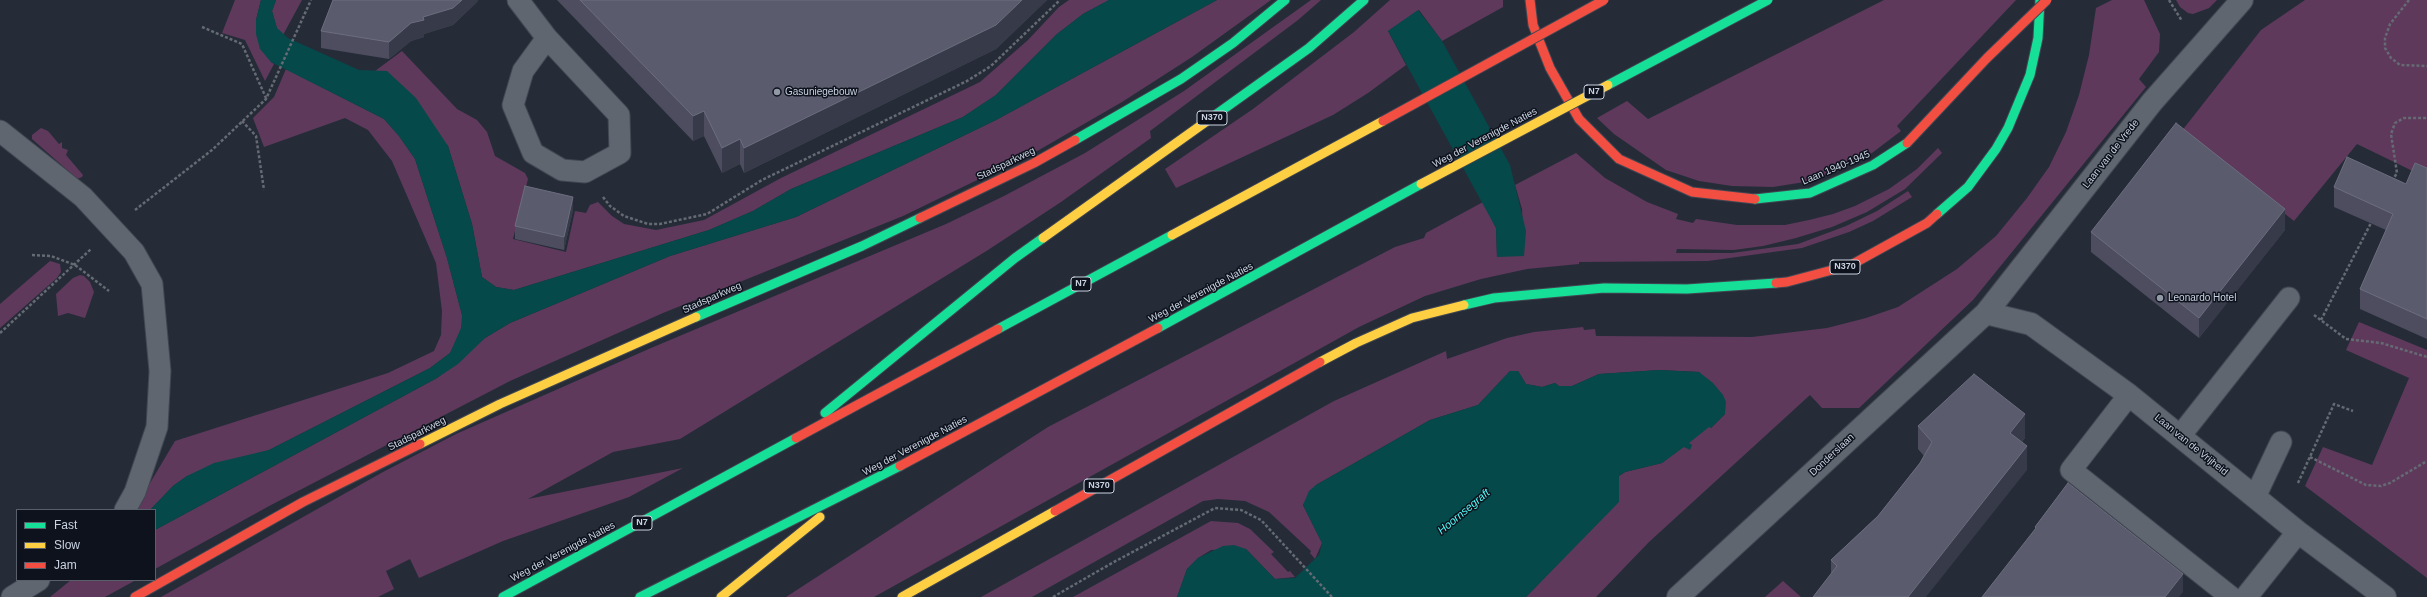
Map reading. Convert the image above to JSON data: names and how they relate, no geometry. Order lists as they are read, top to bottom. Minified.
{"streets":{"main road":["N7","N370","Weg der Verenigde Naties","Stadsparkweg","Laan 1940-1945"],"street":["Laan van de Vrede","Laan van de Vrijheid","Donderslaan"]},"crossings":[["N7","Weg der Verenigde Naties"],["N370","Weg der Verenigde Naties"],["Laan van de Vrede","Laan van de Vrijheid"],["Laan van de Vrede","Donderslaan"],["Laan van de Vrijheid","Donderslaan"]],"water":["Hoornsegraft"],"places":["Gasuniegebouw","Leonardo Hotel"],"legend":["Fast","Slow","Jam"]}
